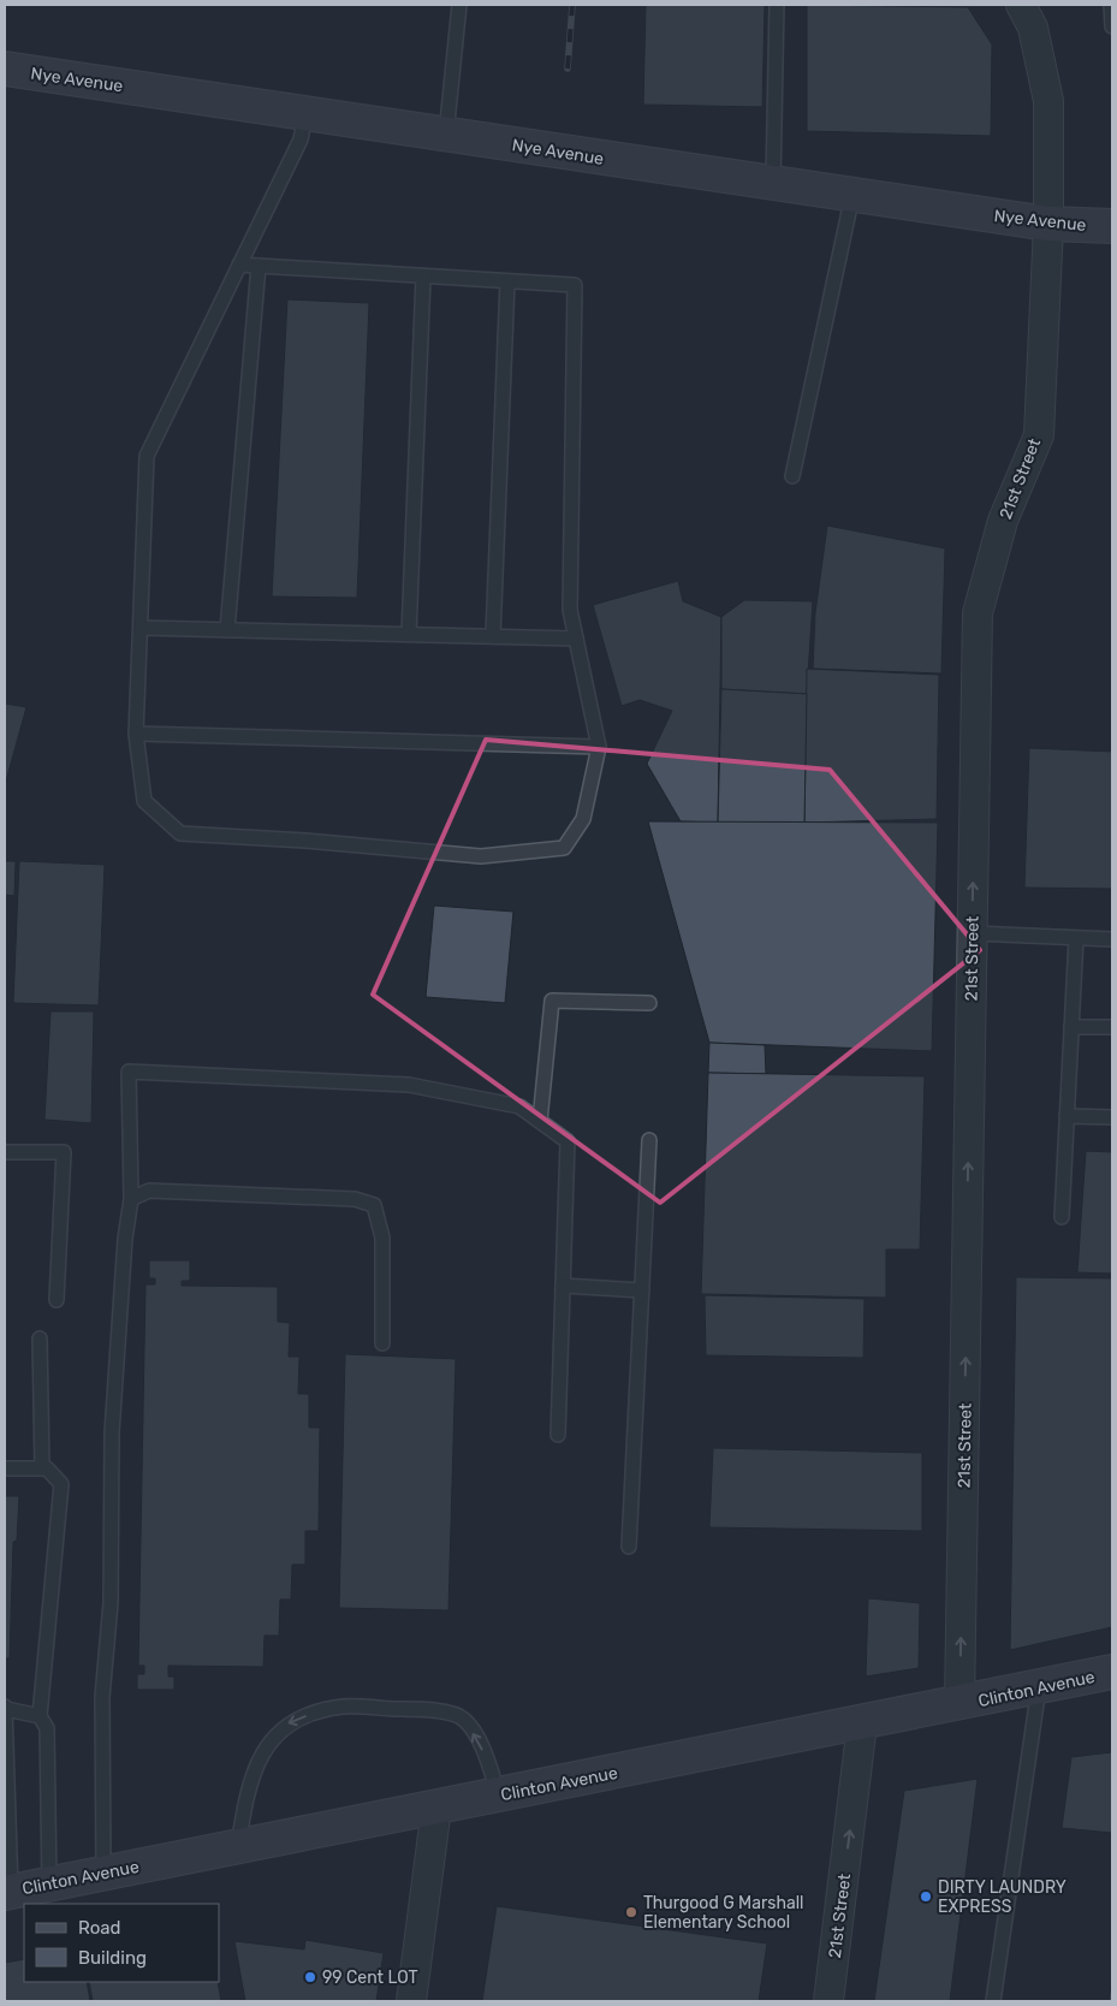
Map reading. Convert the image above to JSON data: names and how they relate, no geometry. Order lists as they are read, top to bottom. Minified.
{"streets":{"main road":["Nye Avenue","Clinton Avenue"],"street":["21st Street"]},"crossings":[["Nye Avenue","21st Street"],["21st Street","Clinton Avenue"]],"one_way":["21st Street"],"places":["DIRTY LAUNDRY EXPRESS","Thurgood G Marshall Elementary School","99 Cent LOT"],"legend":["Road","Building"]}
